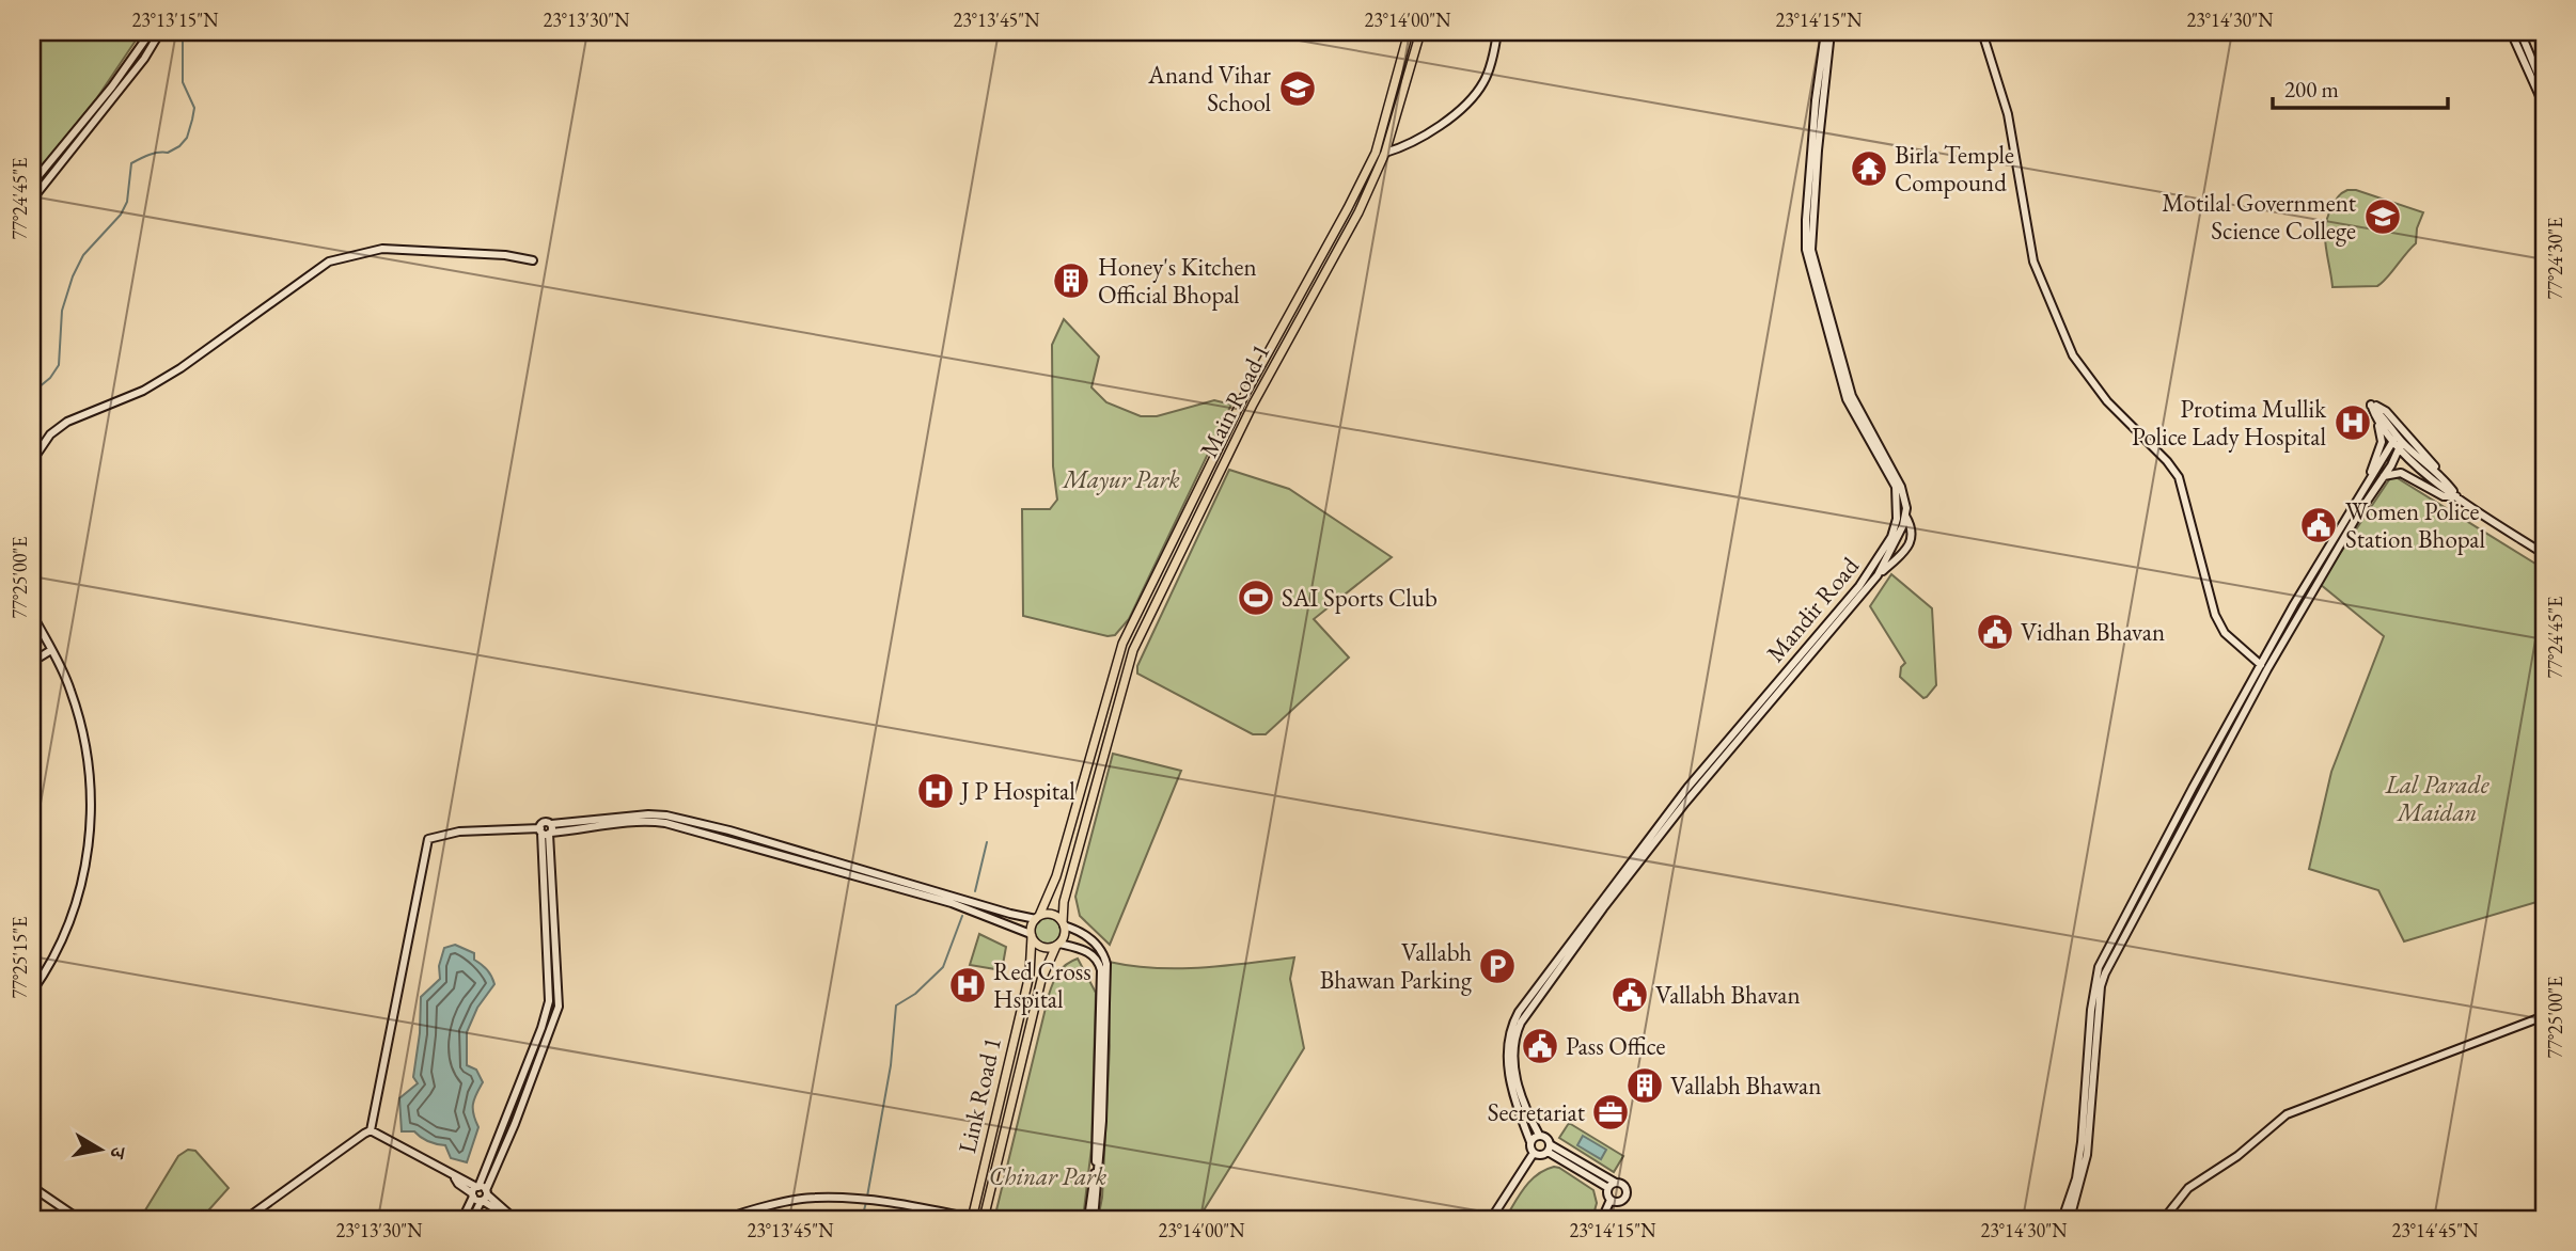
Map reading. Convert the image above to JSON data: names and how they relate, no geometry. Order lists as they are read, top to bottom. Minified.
{"streets":{"main road":["Main Road 1","Link Road 1"],"street":["Mandir Road"]},"crossings":[["Main Road 1","Link Road 1"]],"parks":["Mayur Park","Lal Parade Maidan","Chinar Park"],"places":{"school or university":["Anand Vihar School","Motilal Government Science College"],"temple":["Birla Temple Compound"],"building":["Honey's Kitchen Official Bhopal","Vallabh Bhawan"],"hospital":["Protima Mullik Police Lady Hospital","J P Hospital","Red Cross Hspital"],"public building":["Women Police Station Bhopal","Vidhan Bhavan","Vallabh Bhavan","Pass Office"],"sports":["SAI Sports Club"],"parking":["Vallabh Bhawan Parking"],"office":["Secretariat"]},"scale_bar":"200 m","north":"right","coordinates":["23°13'15\"N","23°13'30\"N","23°13'45\"N","23°14'00\"N","23°14'15\"N","23°14'30\"N","77°24'45\"E","77°24'30\"E","77°25'00\"E","77°25'15\"E","23°14'45\"N"]}
